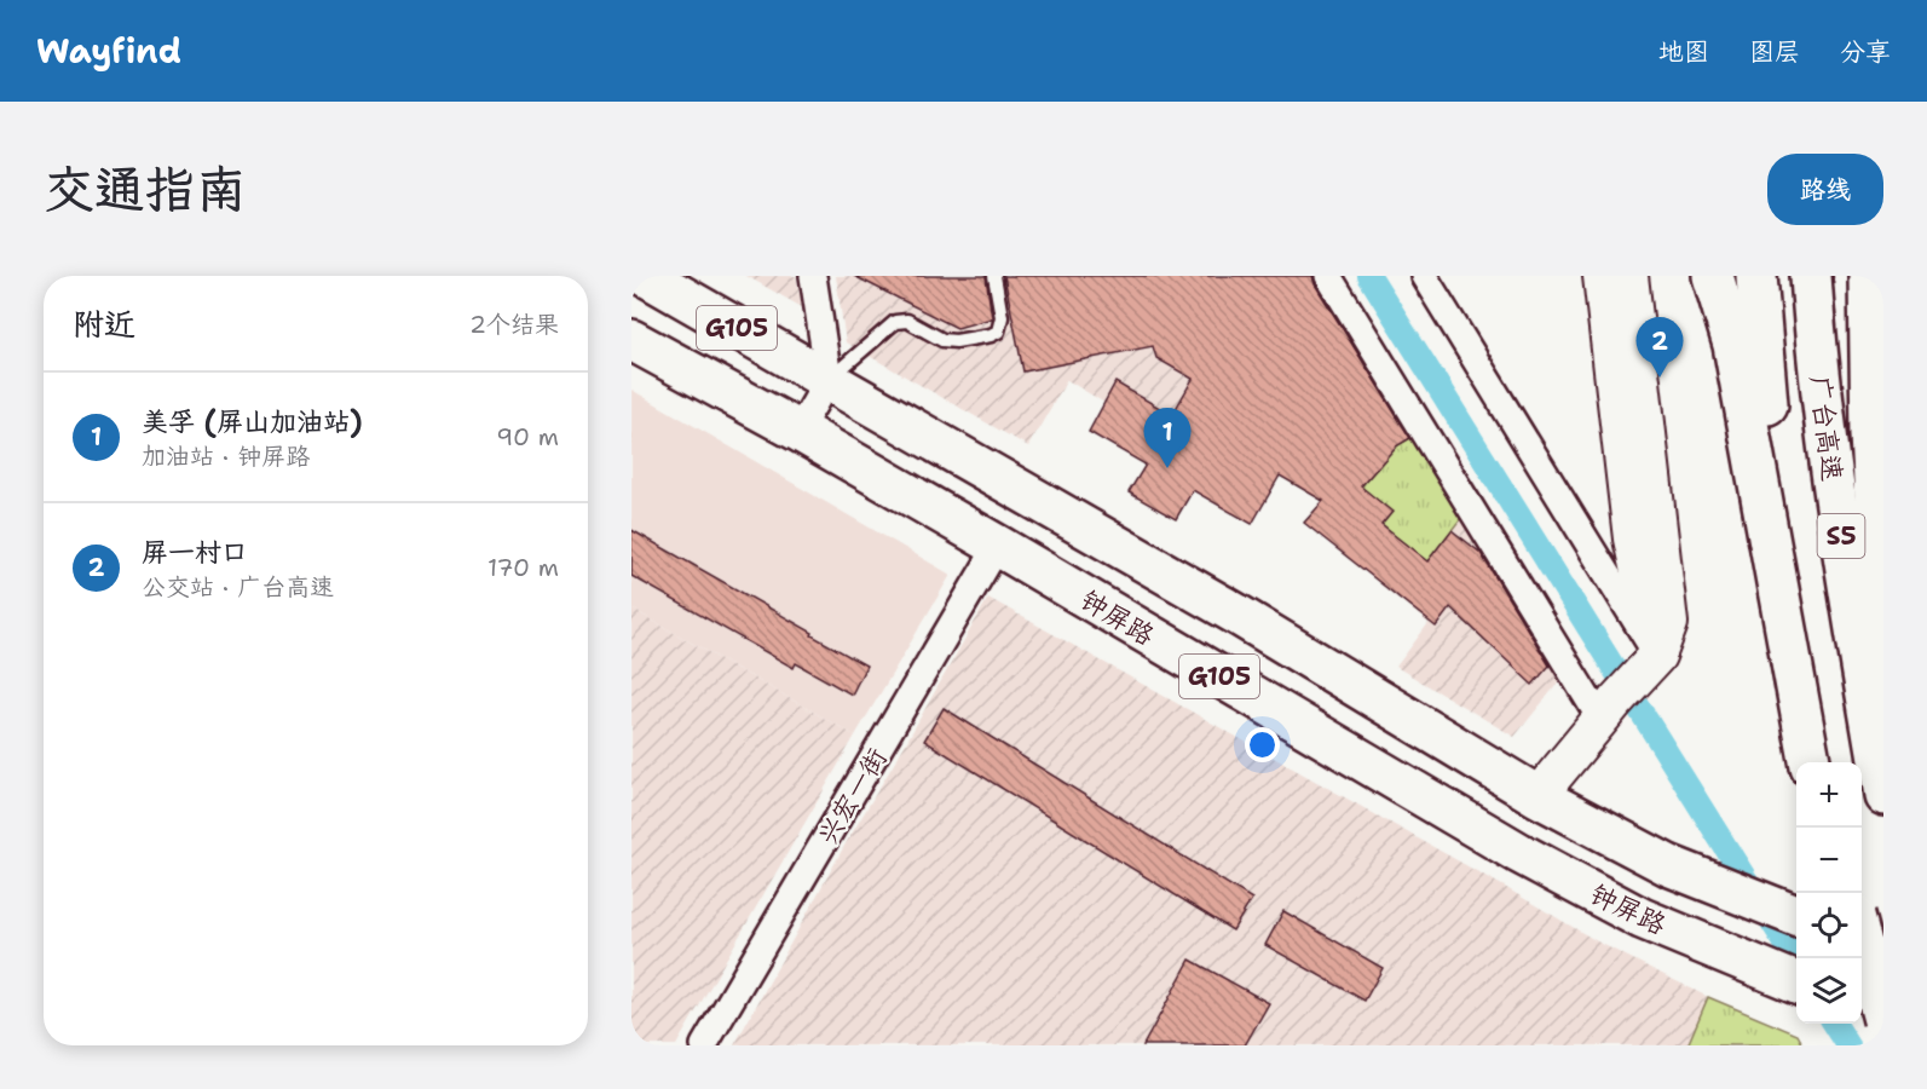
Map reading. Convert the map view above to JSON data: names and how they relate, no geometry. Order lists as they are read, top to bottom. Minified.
{"streets":{"highway":["G105","广台高速","S5","钟屏路"],"street":["兴宏一街"]},"crossings":[["钟屏路","兴宏一街"]],"page":{"header":"Wayfind","nav":["地图","图层","分享"],"buttons":"路线","title":"交通指南","heading":["附近","2个结果"],"pins":["2","1"],"list":[{"mark":"1","name":"美孚 (屏山加油站)","note":"加油站 · 钟屏路","value":"90 m"},{"mark":"2","name":"屏一村口","note":"公交站 · 广台高速","value":"170 m"}],"map_buttons":["+","−"]}}
